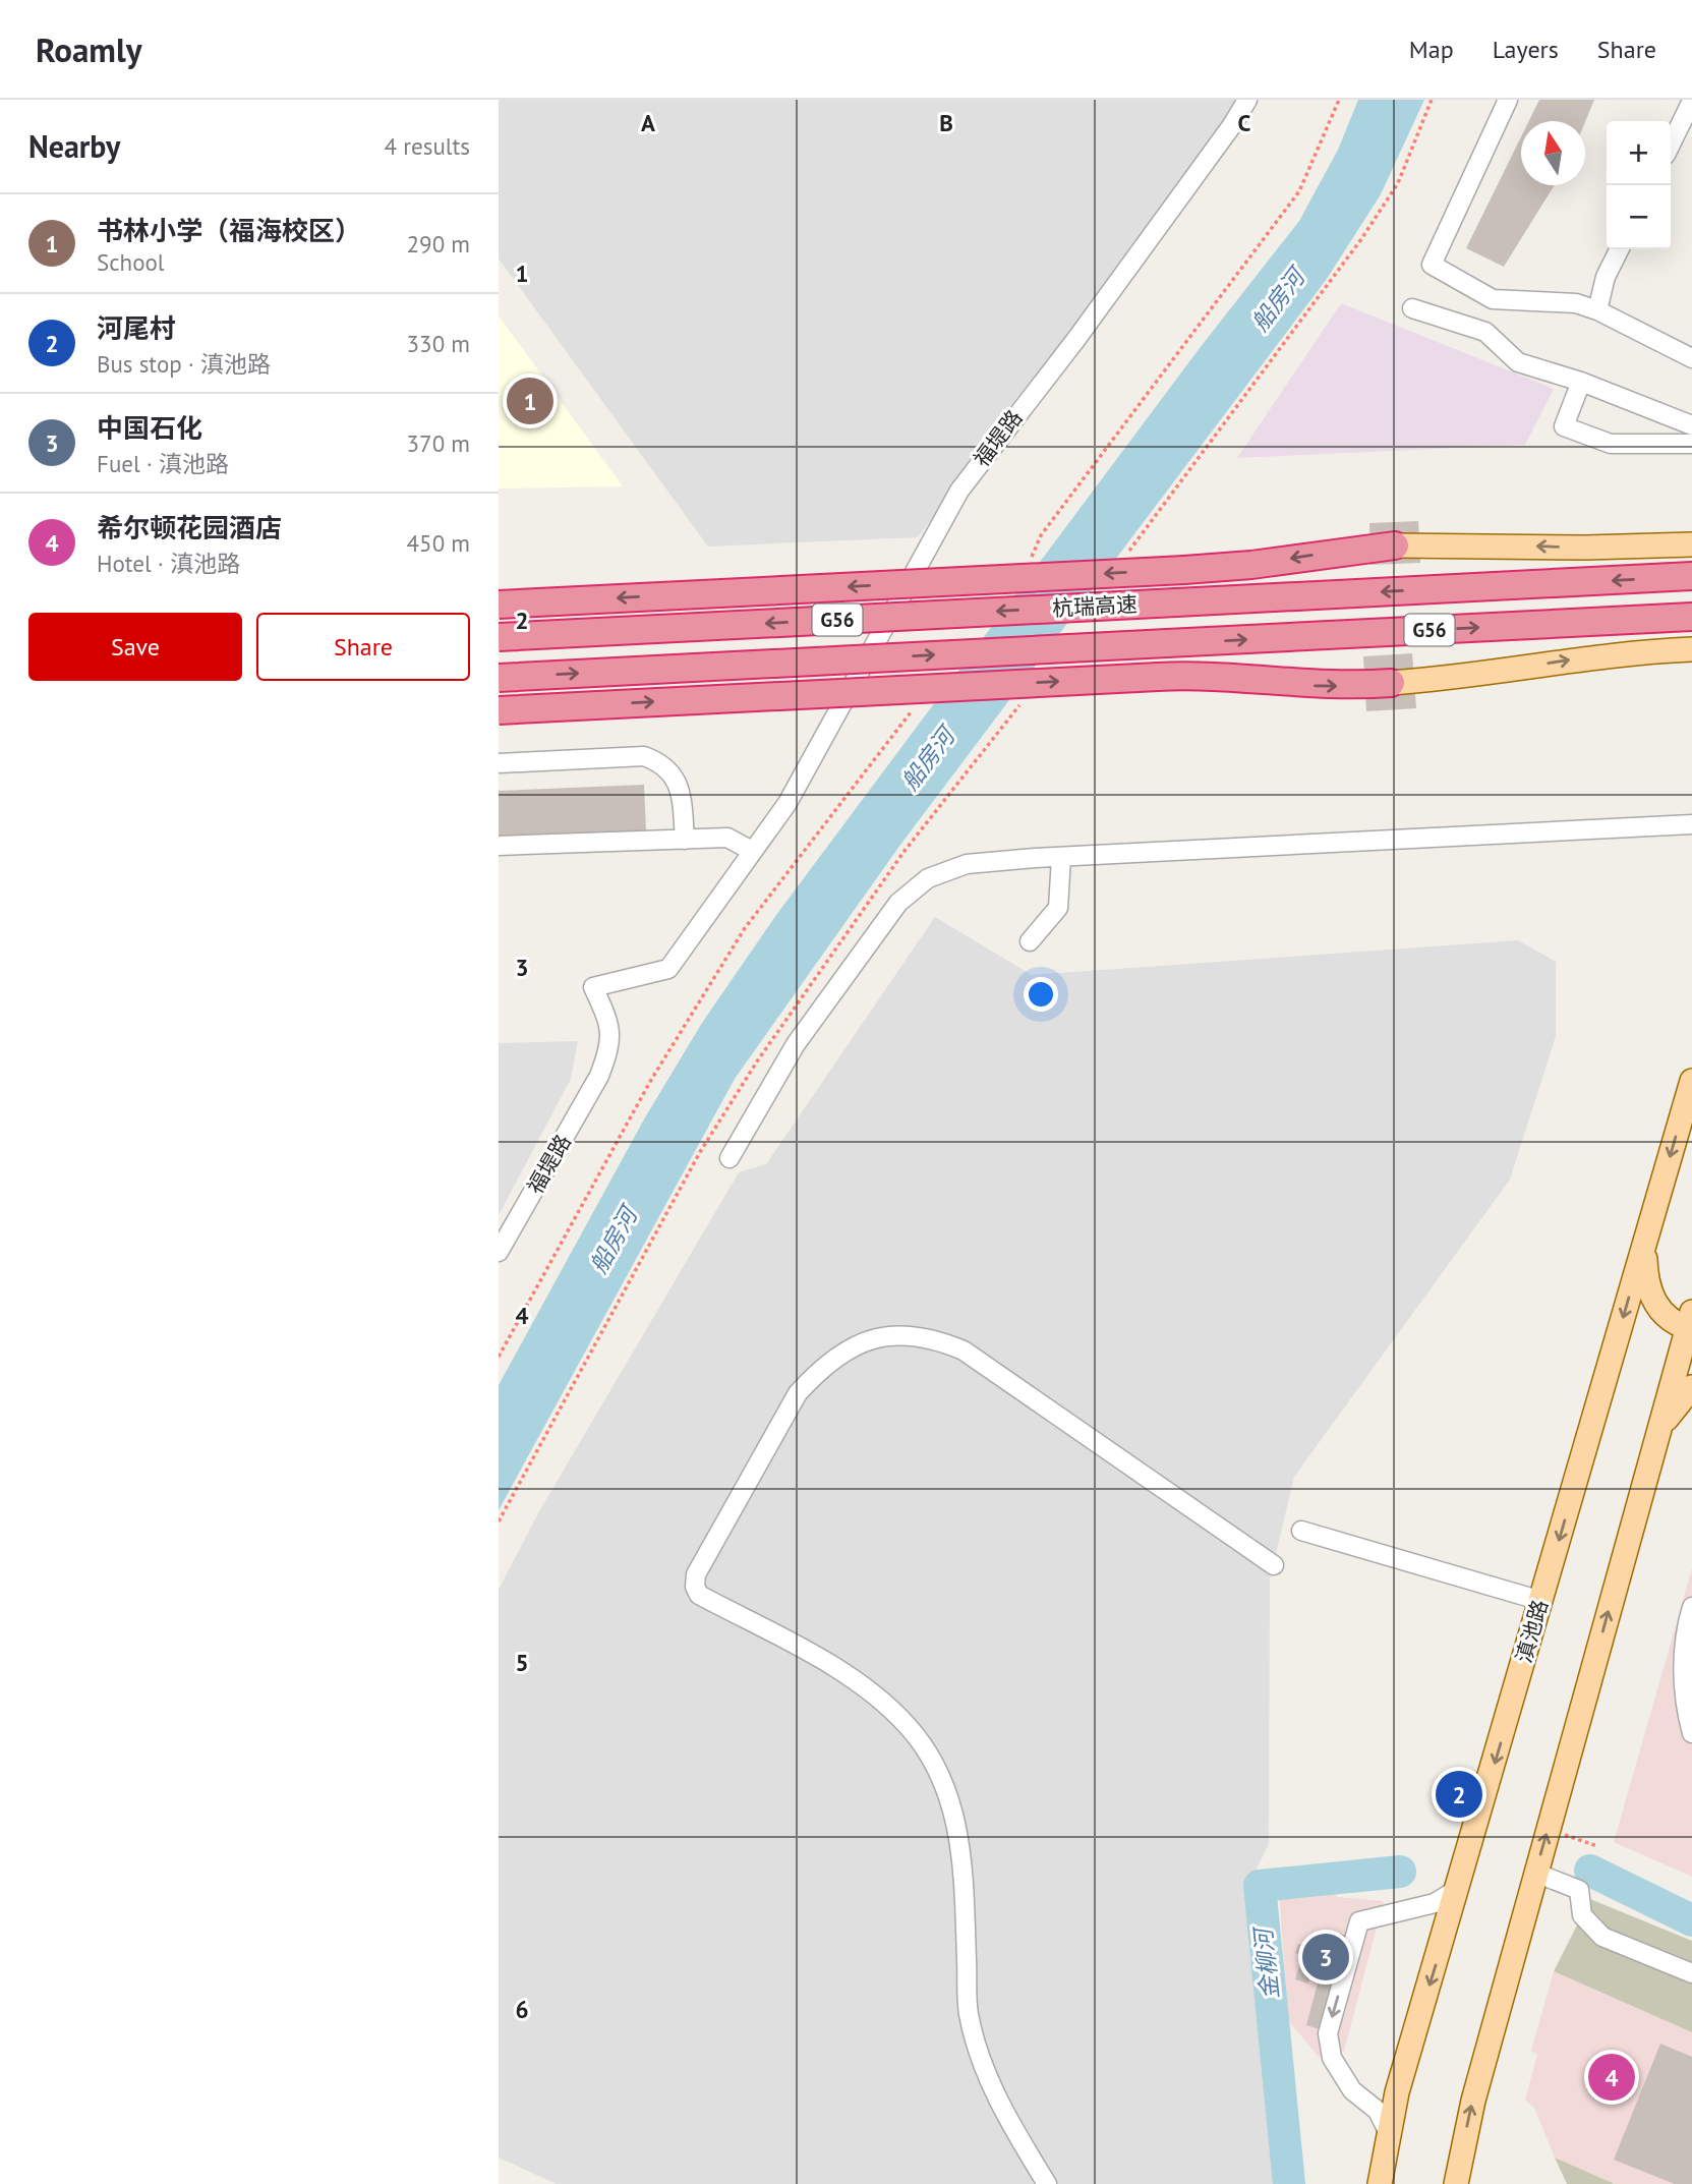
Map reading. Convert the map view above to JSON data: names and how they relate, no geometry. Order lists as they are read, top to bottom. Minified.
{"streets":{"highway":["杭瑞高速","G56"],"main road":["滇池路"],"street":["福堤路"]},"water":["船房河","金柳河"],"north":"top","page":{"header":"Roamly","nav":["Map","Layers","Share"],"heading":["Nearby","4 results"],"map_buttons":["+","−"],"list":[{"mark":"1","name":"书林小学（福海校区）","note":"School","value":"290 m"},{"mark":"2","name":"河尾村","note":"Bus stop · 滇池路","value":"330 m"},{"mark":"3","name":"中国石化","note":"Fuel · 滇池路","value":"370 m"},{"mark":"4","name":"希尔顿花园酒店","note":"Hotel · 滇池路","value":"450 m"}],"pins":["1","2","3","4"],"buttons":["Save","Share"]},"grid":{"columns":["A","B","C"],"rows":["1","2","3","4","5","6"]}}
